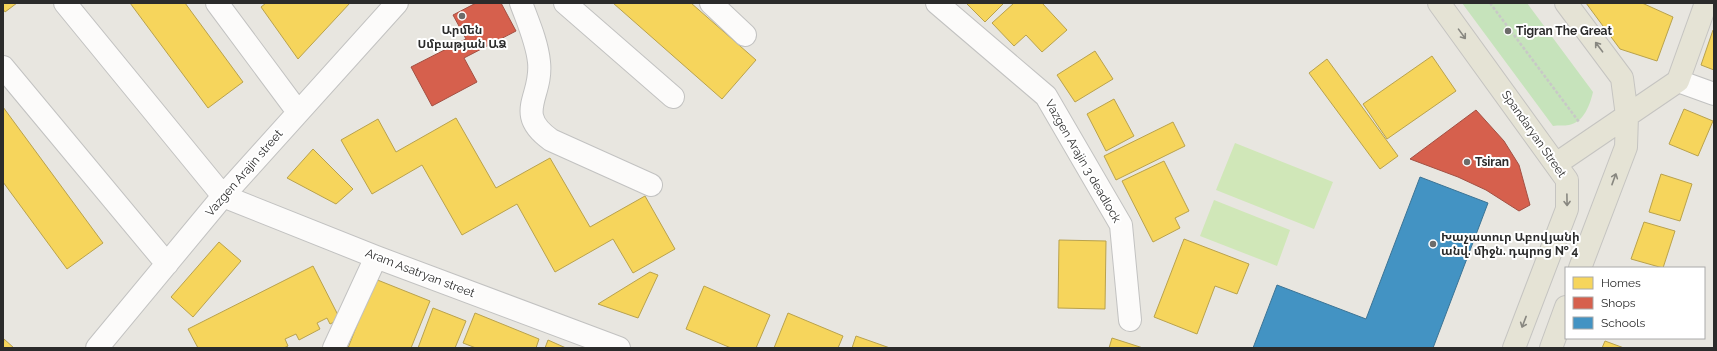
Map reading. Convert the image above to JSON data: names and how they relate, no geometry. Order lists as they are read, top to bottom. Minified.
{"streets":{"main road":["Spandaryan Street"],"street":["Vazgen Arajin 3 deadlock","Vazgen Arajin street","Aram Asatryan street"]},"crossings":[["Vazgen Arajin street","Aram Asatryan street"]],"places":["Արմեն Սմբաթյան ԱՁ","Tigran The Great","Tsiran","Խաչատուր Աբովյանի անվ. միջն. դպրոց № 4"],"legend":["Homes","Shops","Schools"]}
